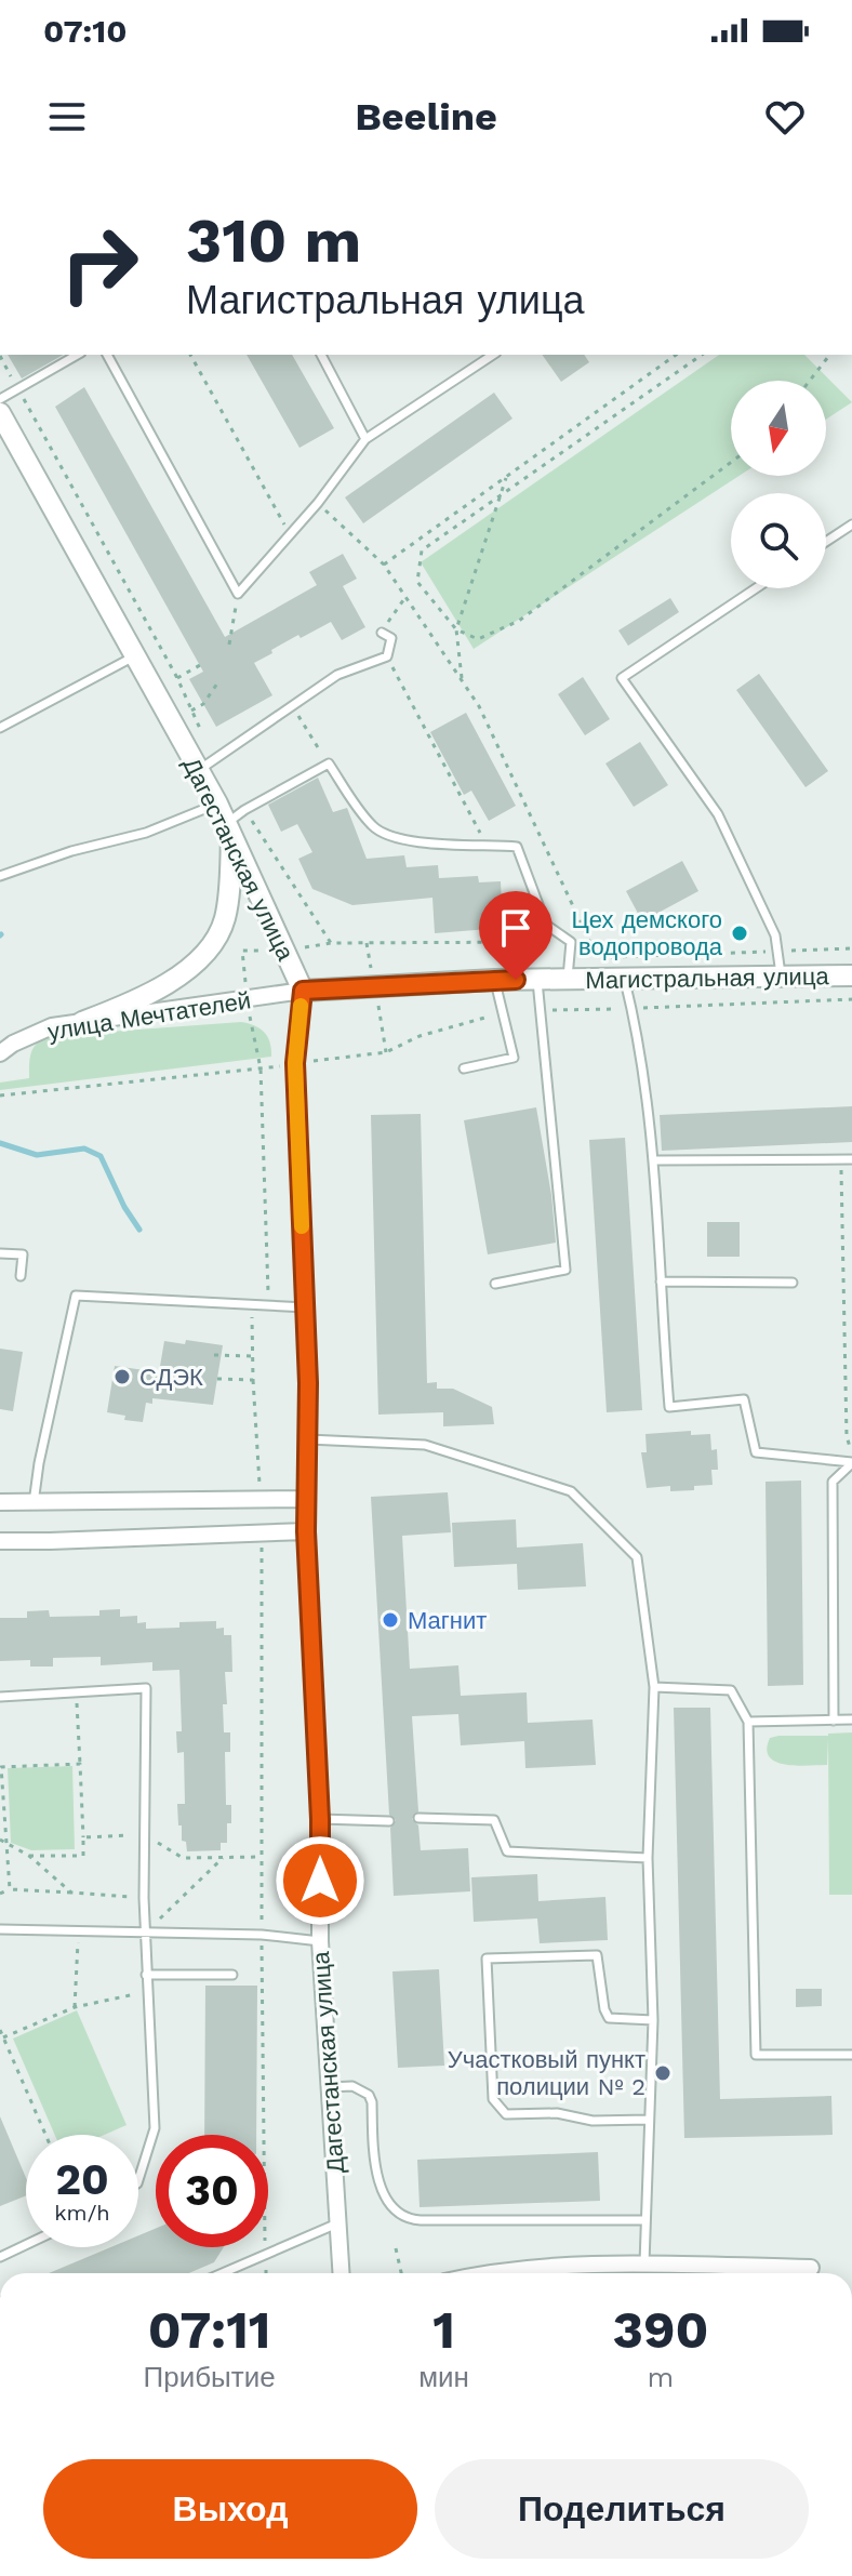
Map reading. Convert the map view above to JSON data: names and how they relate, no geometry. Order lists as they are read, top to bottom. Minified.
{"streets":{"street":["Дагестанская улица","Магистральная улица","улица Мечтателей"]},"crossings":[["Дагестанская улица","Магистральная улица"],["Дагестанская улица","улица Мечтателей"],["Магистральная улица","улица Мечтателей"]],"places":["Цех демского водопровода","СДЭК","Магнит","Участковый пункт полиции № 2"],"north":"bottom","page":{"status":"07:10","header":"Beeline","turn":["310 m","Магистральная улица"],"speed":"20 km/h","limit":"30","eta":["07:11","Прибытие","1","мин","390","m"],"buttons":["Выход","Поделиться"]}}
